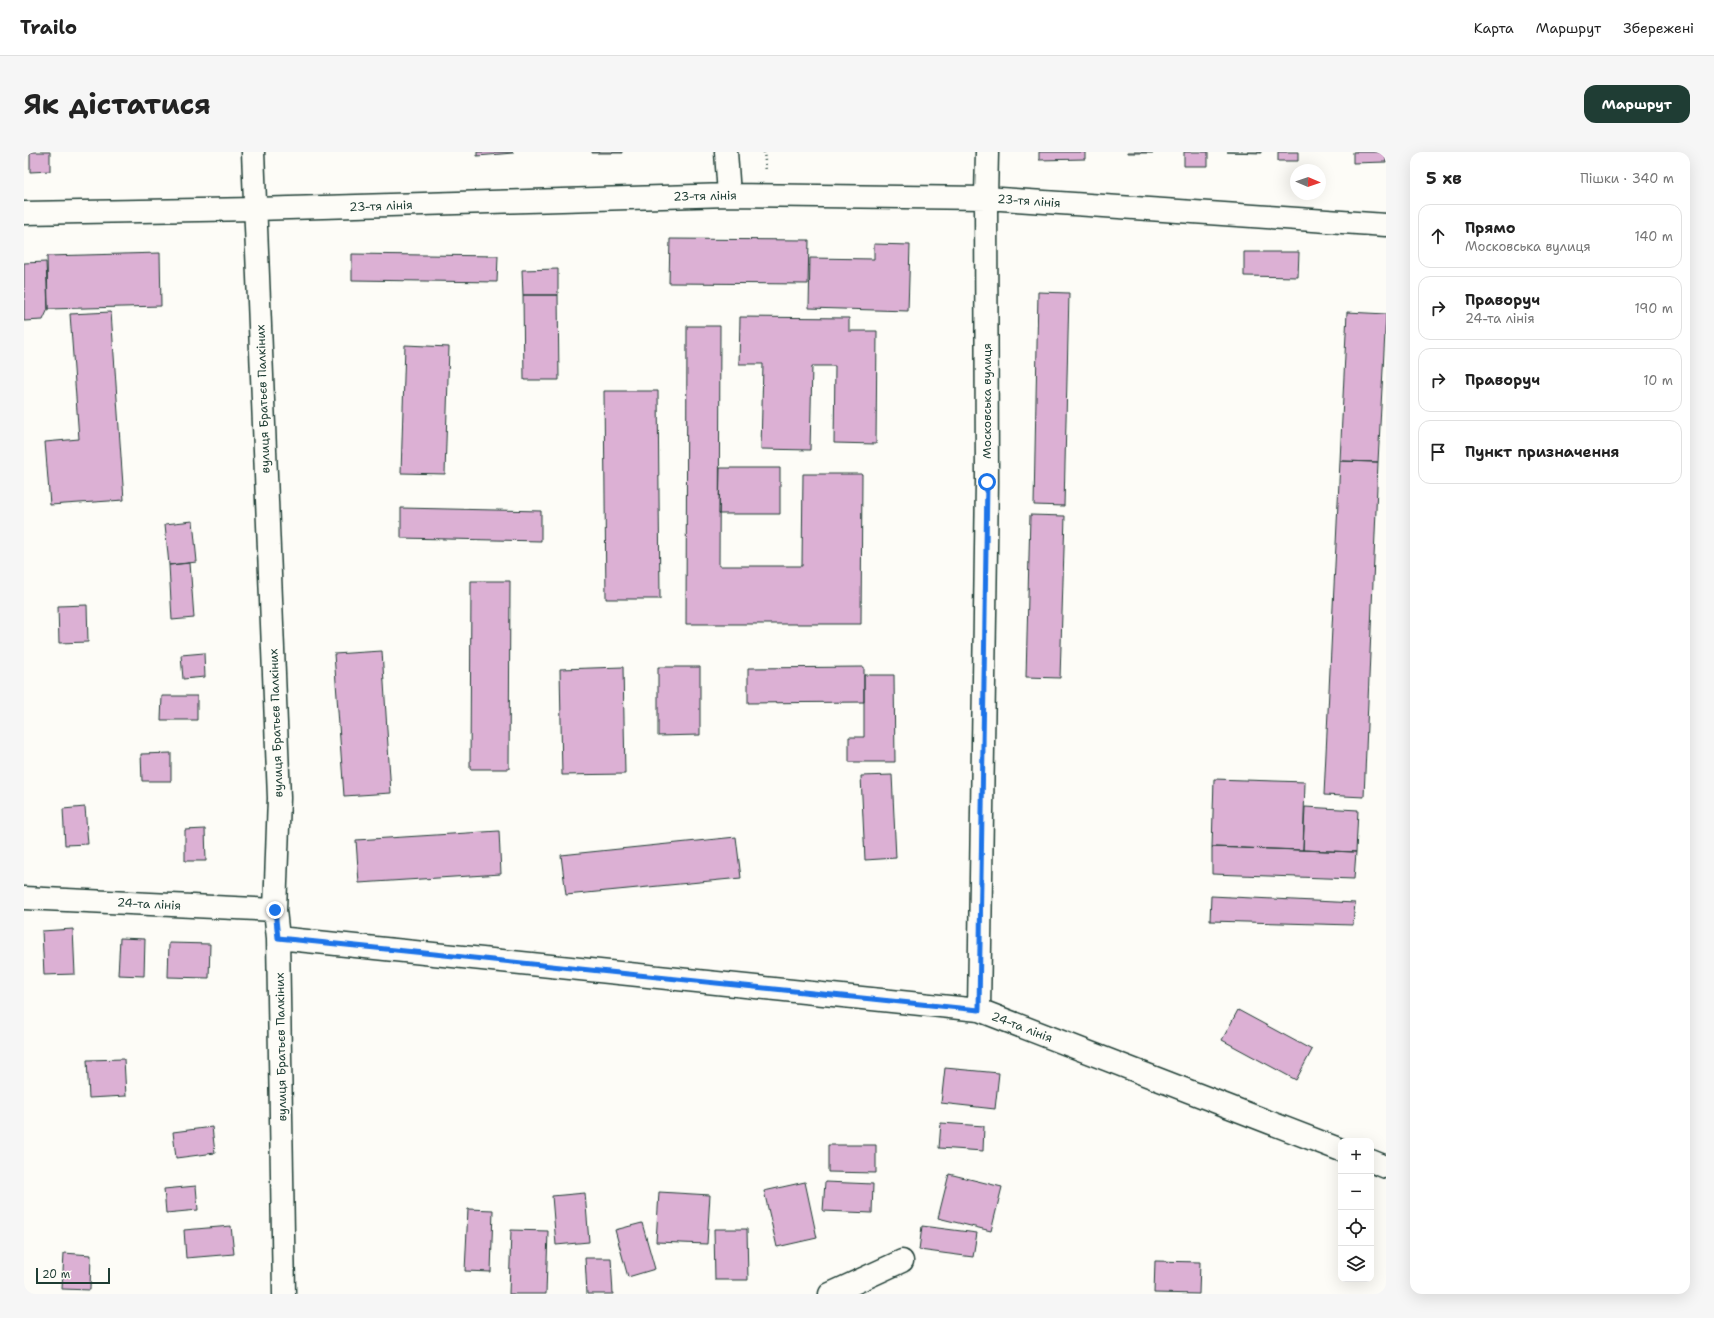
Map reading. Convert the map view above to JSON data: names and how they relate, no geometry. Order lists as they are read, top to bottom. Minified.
{"streets":{"street":["23-тя лінія","вулиця Братьєв Палкіних","Московська вулиця","24-та лінія"]},"crossings":[["23-тя лінія","вулиця Братьєв Палкіних"],["23-тя лінія","Московська вулиця"],["вулиця Братьєв Палкіних","24-та лінія"],["Московська вулиця","24-та лінія"]],"scale_bar":"20 m","north":"right","page":{"header":"Trailo","nav":["Карта","Маршрут","Збережені"],"title":"Як дістатися","buttons":"Маршрут","heading":["5 хв","Пішки · 340 m"],"list":[["Прямо","Московська вулиця","140 m"],["Праворуч","24-та лінія","190 m"],["Праворуч","10 m"],"Пункт призначення"],"map_buttons":["+","−"],"scale":"20 m"}}
